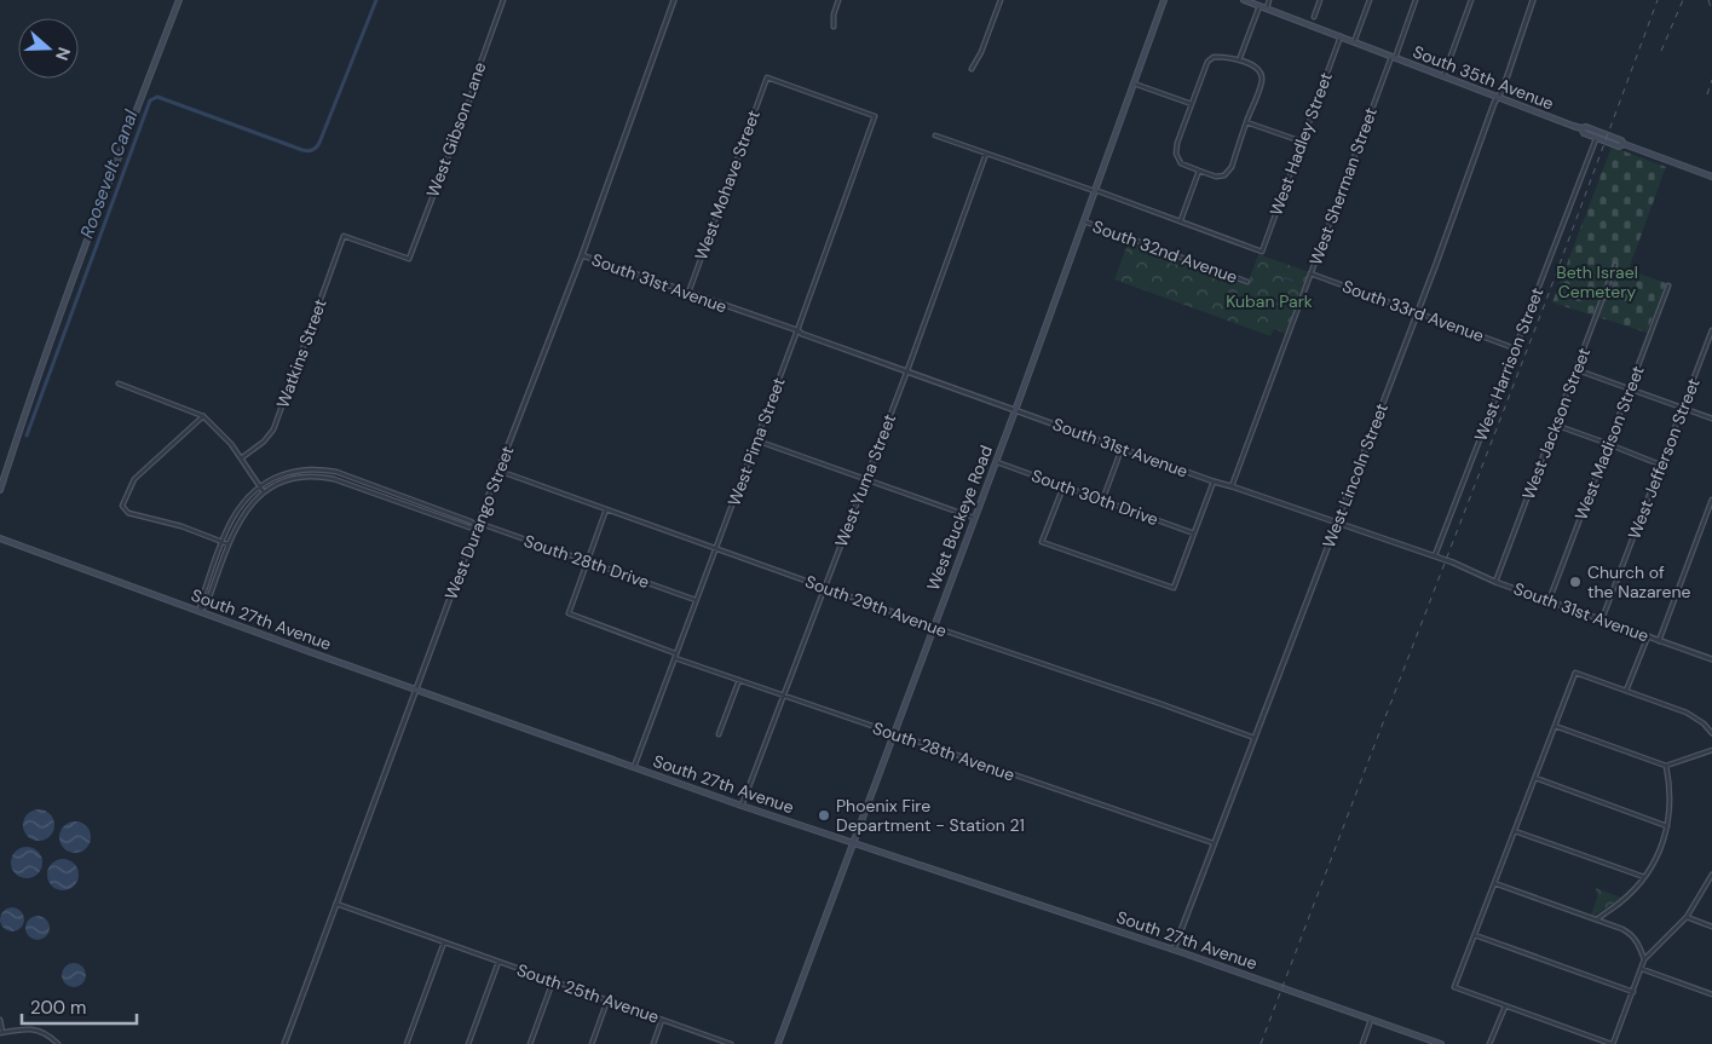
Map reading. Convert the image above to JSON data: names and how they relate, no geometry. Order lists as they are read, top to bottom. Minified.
{"streets":{"main road":["South 35th Avenue","West Buckeye Road","South 27th Avenue"],"street":["West Gibson Lane","West Hadley Street","West Mohave Street","West Sherman Street","South 32nd Avenue","South 31st Avenue","South 33rd Avenue","Watkins Street","West Harrison Street","West Jackson Street","West Pima Street","West Madison Street","West Jefferson Street","West Lincoln Street","West Yuma Street","South 30th Drive","West Durango Street","South 28th Drive","South 29th Avenue","South 28th Avenue","South 25th Avenue"]},"crossings":[["South 35th Avenue","West Hadley Street"],["South 35th Avenue","West Sherman Street"],["South 35th Avenue","West Lincoln Street"],["West Gibson Lane","Watkins Street"],["West Mohave Street","South 31st Avenue"],["West Mohave Street","West Pima Street"],["West Sherman Street","South 31st Avenue"],["West Sherman Street","South 33rd Avenue"],["South 32nd Avenue","West Buckeye Road"],["South 31st Avenue","West Harrison Street"],["South 31st Avenue","West Jackson Street"],["South 31st Avenue","West Pima Street"],["South 31st Avenue","West Madison Street"],["South 31st Avenue","West Jefferson Street"],["South 31st Avenue","West Lincoln Street"],["South 31st Avenue","West Yuma Street"],["South 31st Avenue","West Buckeye Road"],["South 31st Avenue","West Durango Street"],["South 33rd Avenue","West Harrison Street"],["South 33rd Avenue","West Lincoln Street"],["West Pima Street","South 28th Drive"],["West Pima Street","South 29th Avenue"],["West Pima Street","South 27th Avenue"],["West Pima Street","South 28th Avenue"],["West Lincoln Street","South 29th Avenue"],["West Lincoln Street","South 27th Avenue"],["West Lincoln Street","South 28th Avenue"],["West Yuma Street","South 29th Avenue"],["West Yuma Street","South 27th Avenue"],["West Yuma Street","South 28th Avenue"],["South 30th Drive","West Buckeye Road"],["West Buckeye Road","South 29th Avenue"],["West Buckeye Road","South 27th Avenue"],["West Buckeye Road","South 28th Avenue"],["West Durango Street","South 28th Drive"],["West Durango Street","South 29th Avenue"],["West Durango Street","South 27th Avenue"],["West Durango Street","South 25th Avenue"],["South 28th Drive","South 28th Avenue"]],"water":["Roosevelt Canal"],"parks":["Beth Israel Cemetery","Kuban Park"],"places":["Church of the Nazarene","Phoenix Fire Department - Station 21"],"scale_bar":"200 m","north":"right"}
